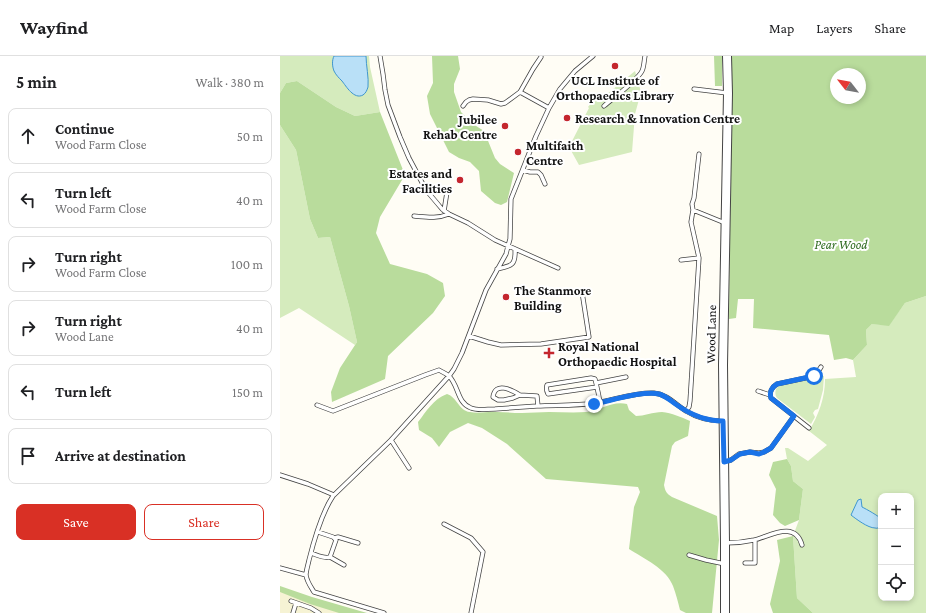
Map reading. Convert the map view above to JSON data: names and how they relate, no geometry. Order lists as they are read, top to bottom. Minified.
{"streets":{"street":["Wood Lane"]},"parks":["Pear Wood"],"places":{"other":["UCL Institute of Orthopaedics Library","Research & Innovation Centre","Jubilee Rehab Centre","Multifaith Centre","Estates and Facilities","The Stanmore Building"],"health":["Royal National Orthopaedic Hospital"]},"north":"top left","page":{"header":"Wayfind","nav":["Map","Layers","Share"],"heading":["5 min","Walk · 380 m"],"list":[["Continue","Wood Farm Close","50 m"],["Turn left","Wood Farm Close","40 m"],["Turn right","Wood Farm Close","100 m"],["Turn right","Wood Lane","40 m"],["Turn left","150 m"],"Arrive at destination"],"buttons":["Save","Share"],"map_buttons":["+","−"]}}
